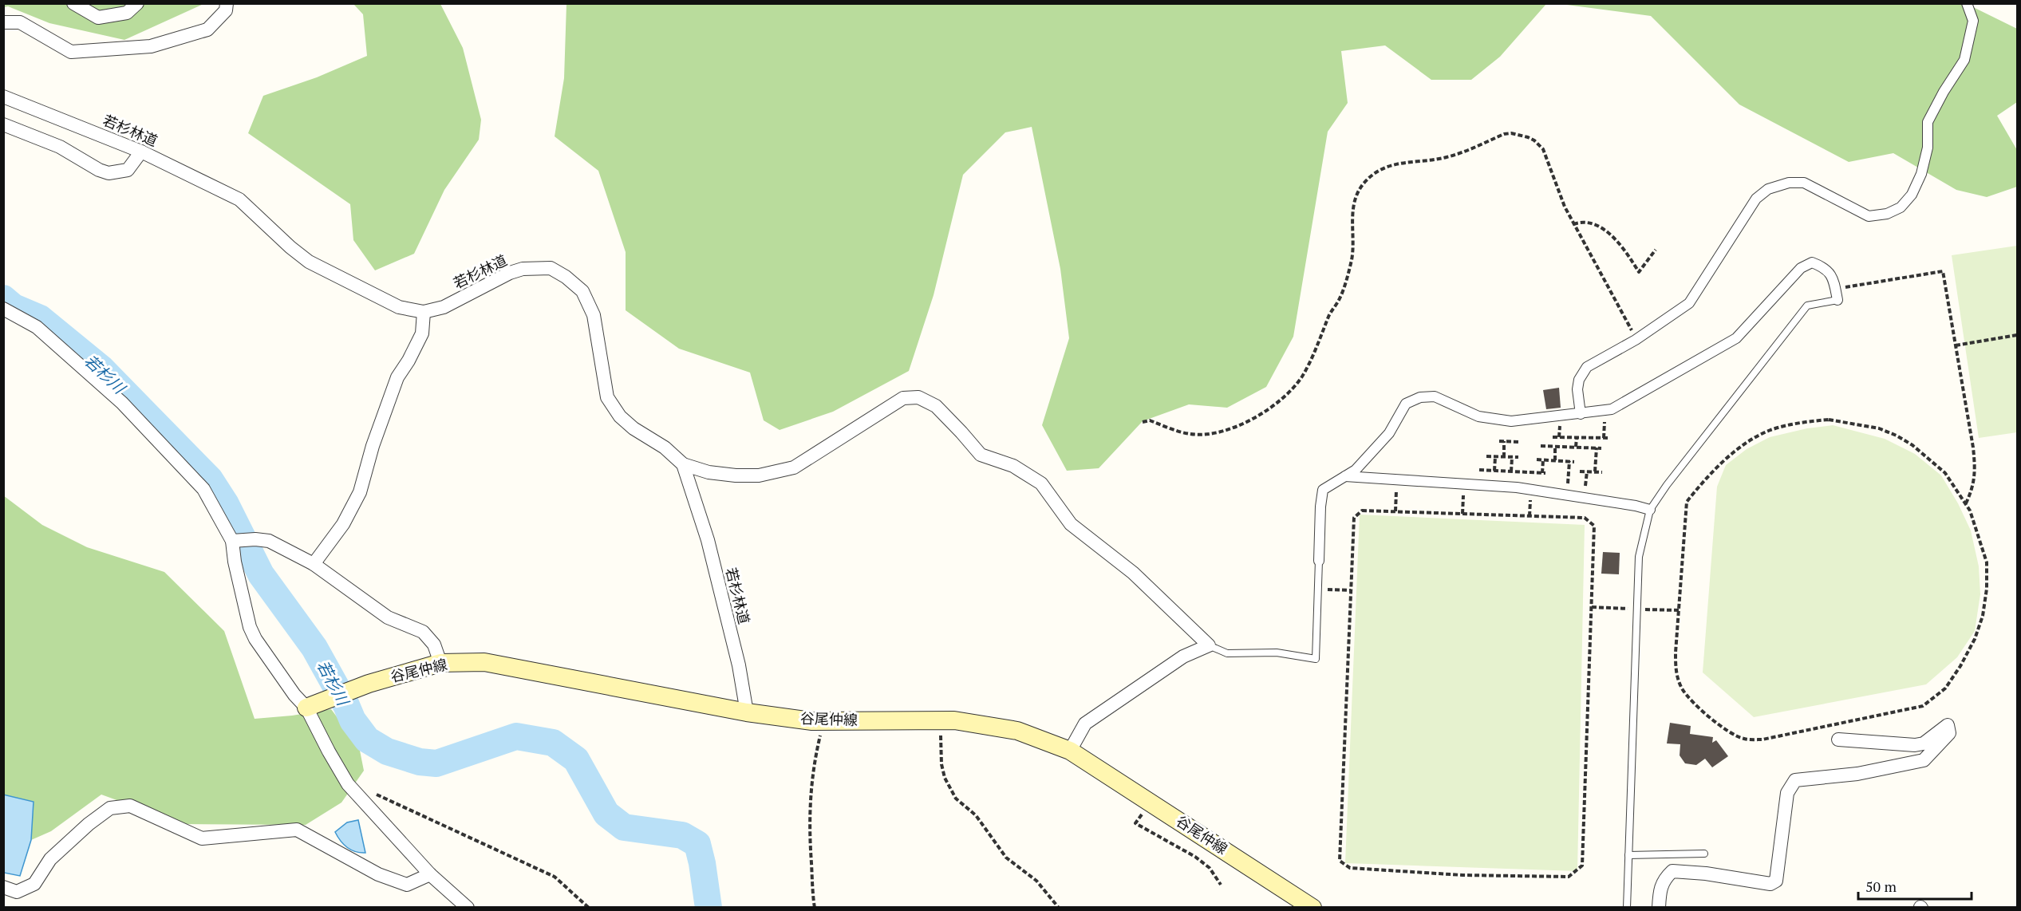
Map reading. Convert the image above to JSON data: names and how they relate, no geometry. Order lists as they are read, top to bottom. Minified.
{"streets":{"main road":["谷尾仲線"],"street":["若杉林道"]},"crossings":[["若杉林道","谷尾仲線"]],"water":["若杉川"],"scale_bar":"50 m"}
